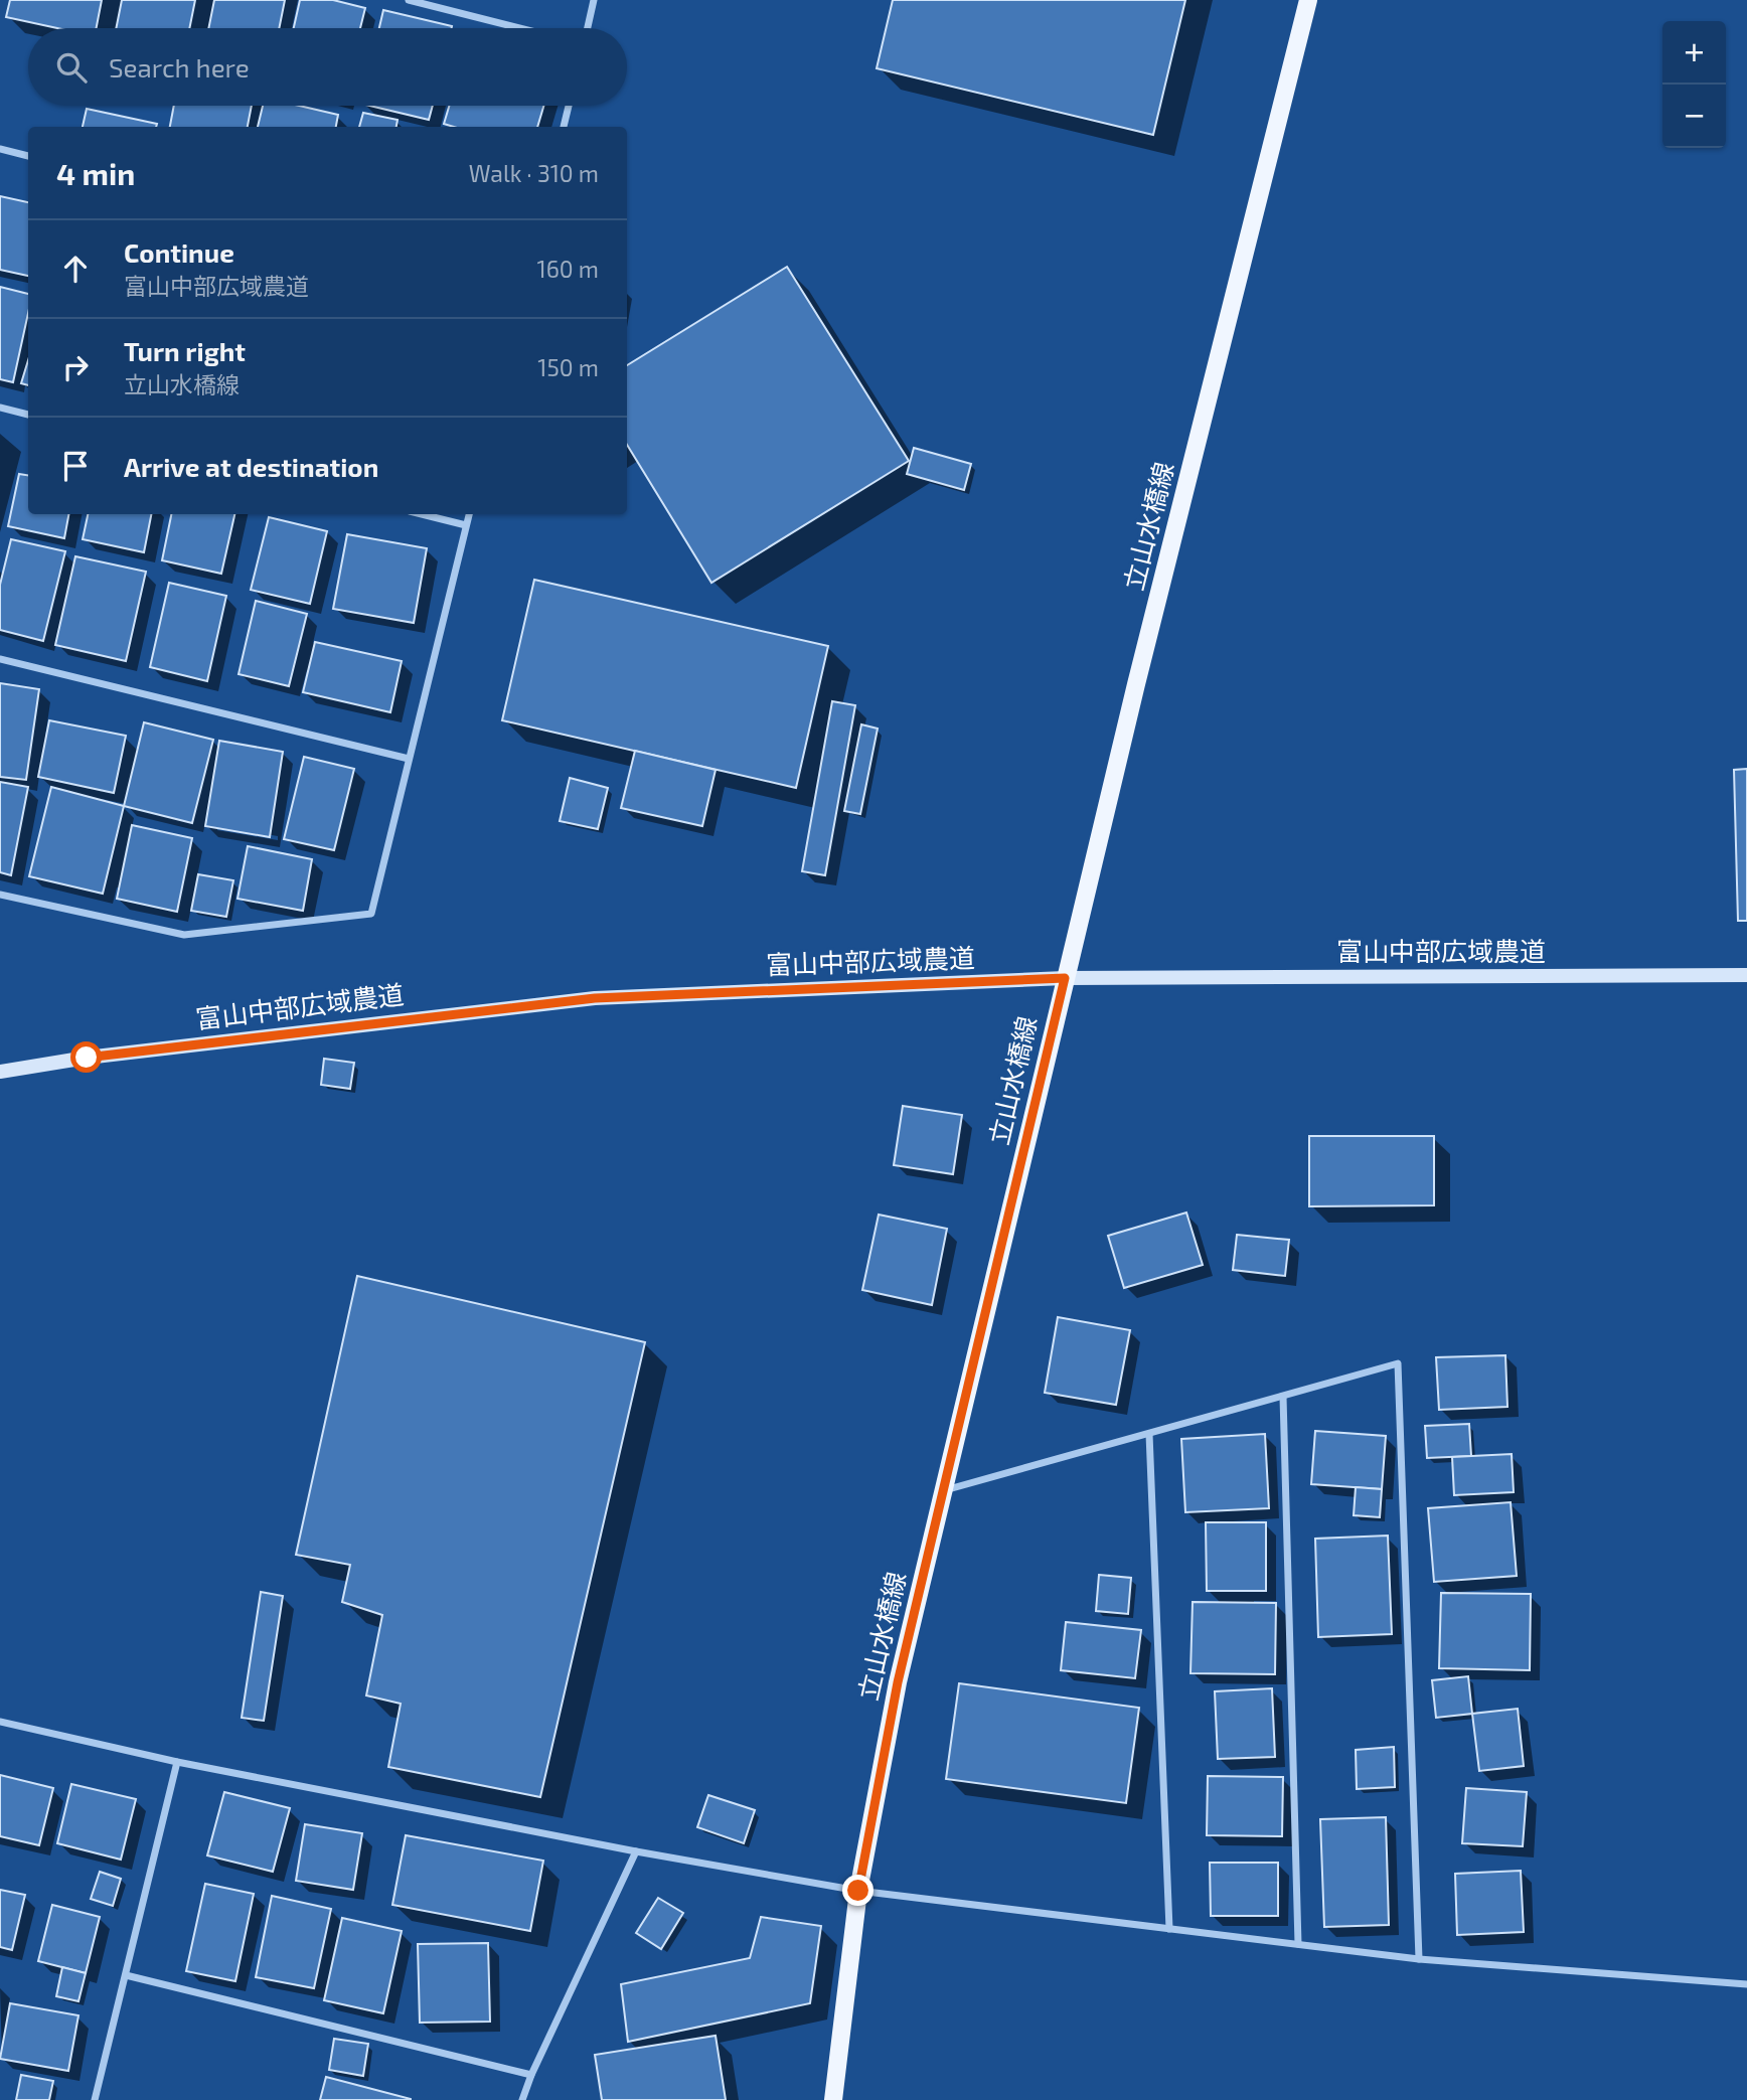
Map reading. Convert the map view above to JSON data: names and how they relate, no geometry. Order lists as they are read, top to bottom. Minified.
{"streets":{"main road":["立山水橋線"],"street":["富山中部広域農道"]},"crossings":[["立山水橋線","富山中部広域農道"]],"page":{"map_buttons":["+","−"],"search":"Search here","heading":["4 min","Walk · 310 m"],"list":[["Continue","富山中部広域農道","160 m"],["Turn right","立山水橋線","150 m"],"Arrive at destination"]}}
